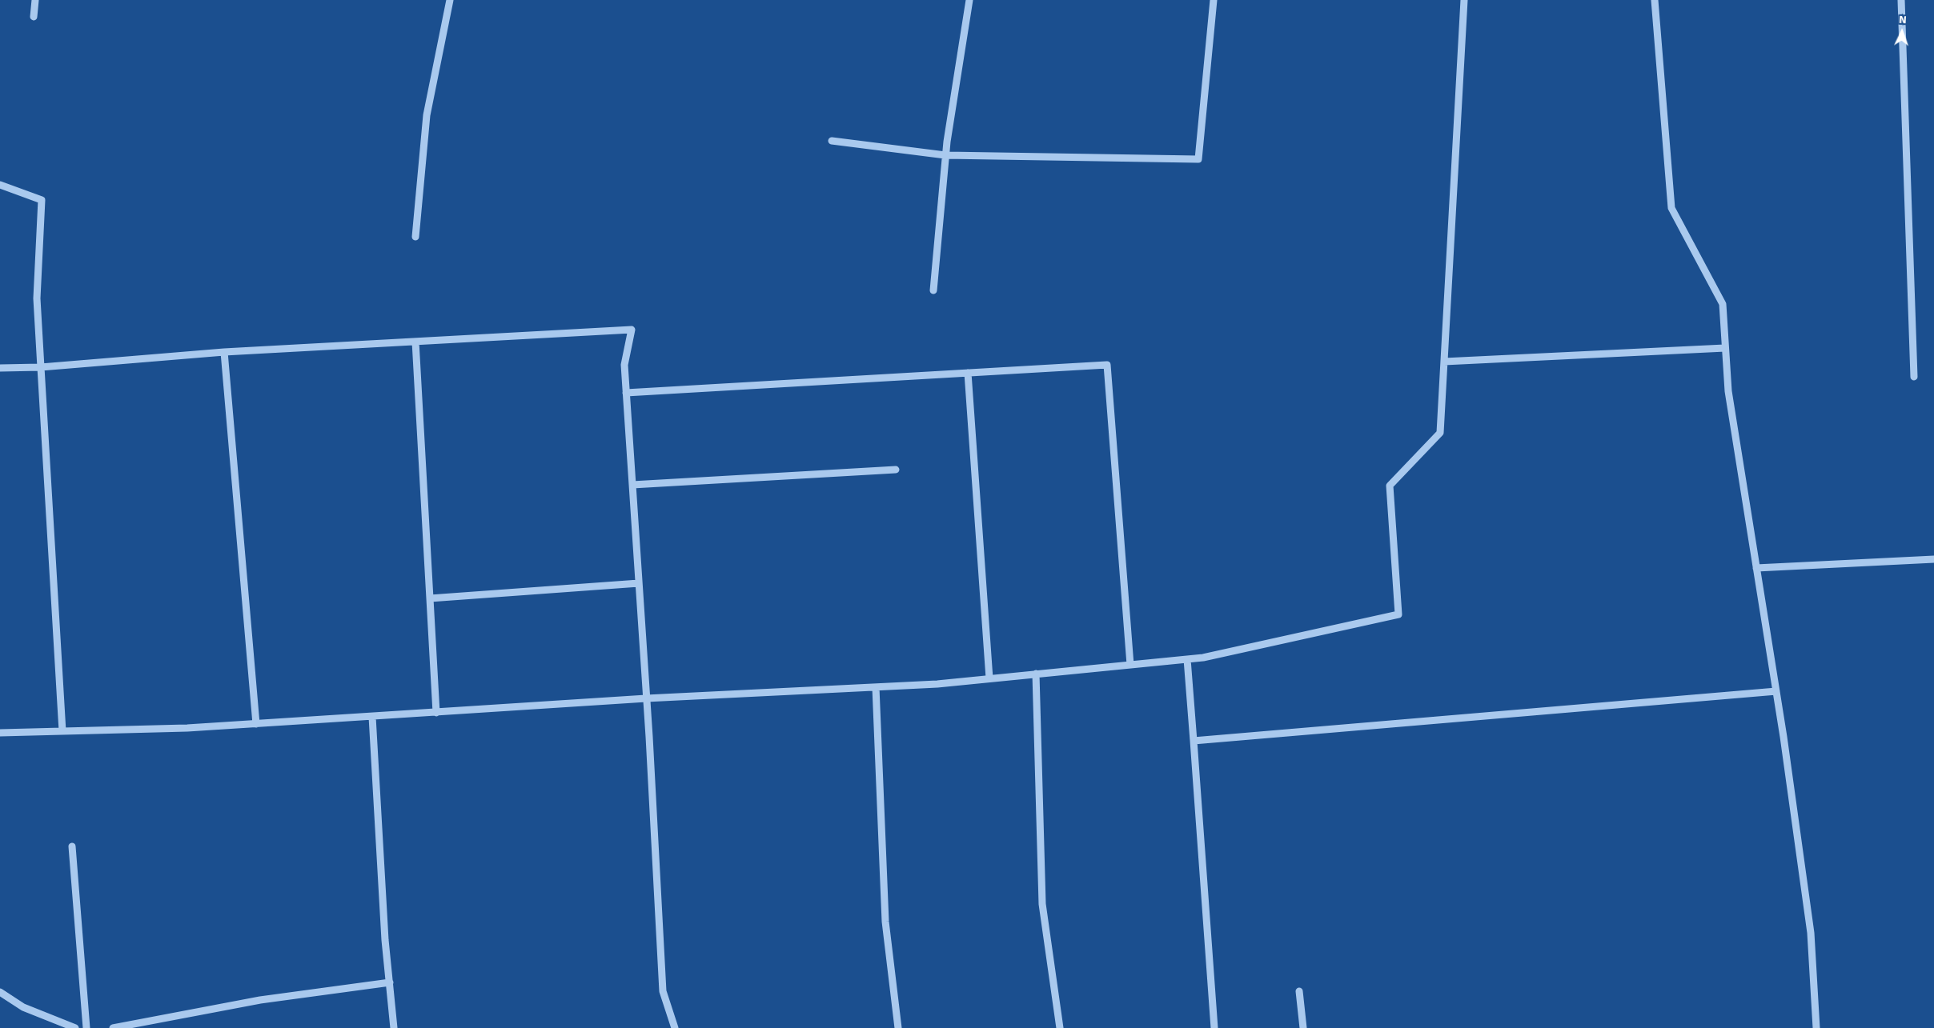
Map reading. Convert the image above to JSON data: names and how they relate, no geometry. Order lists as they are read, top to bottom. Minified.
{"north":"top"}
